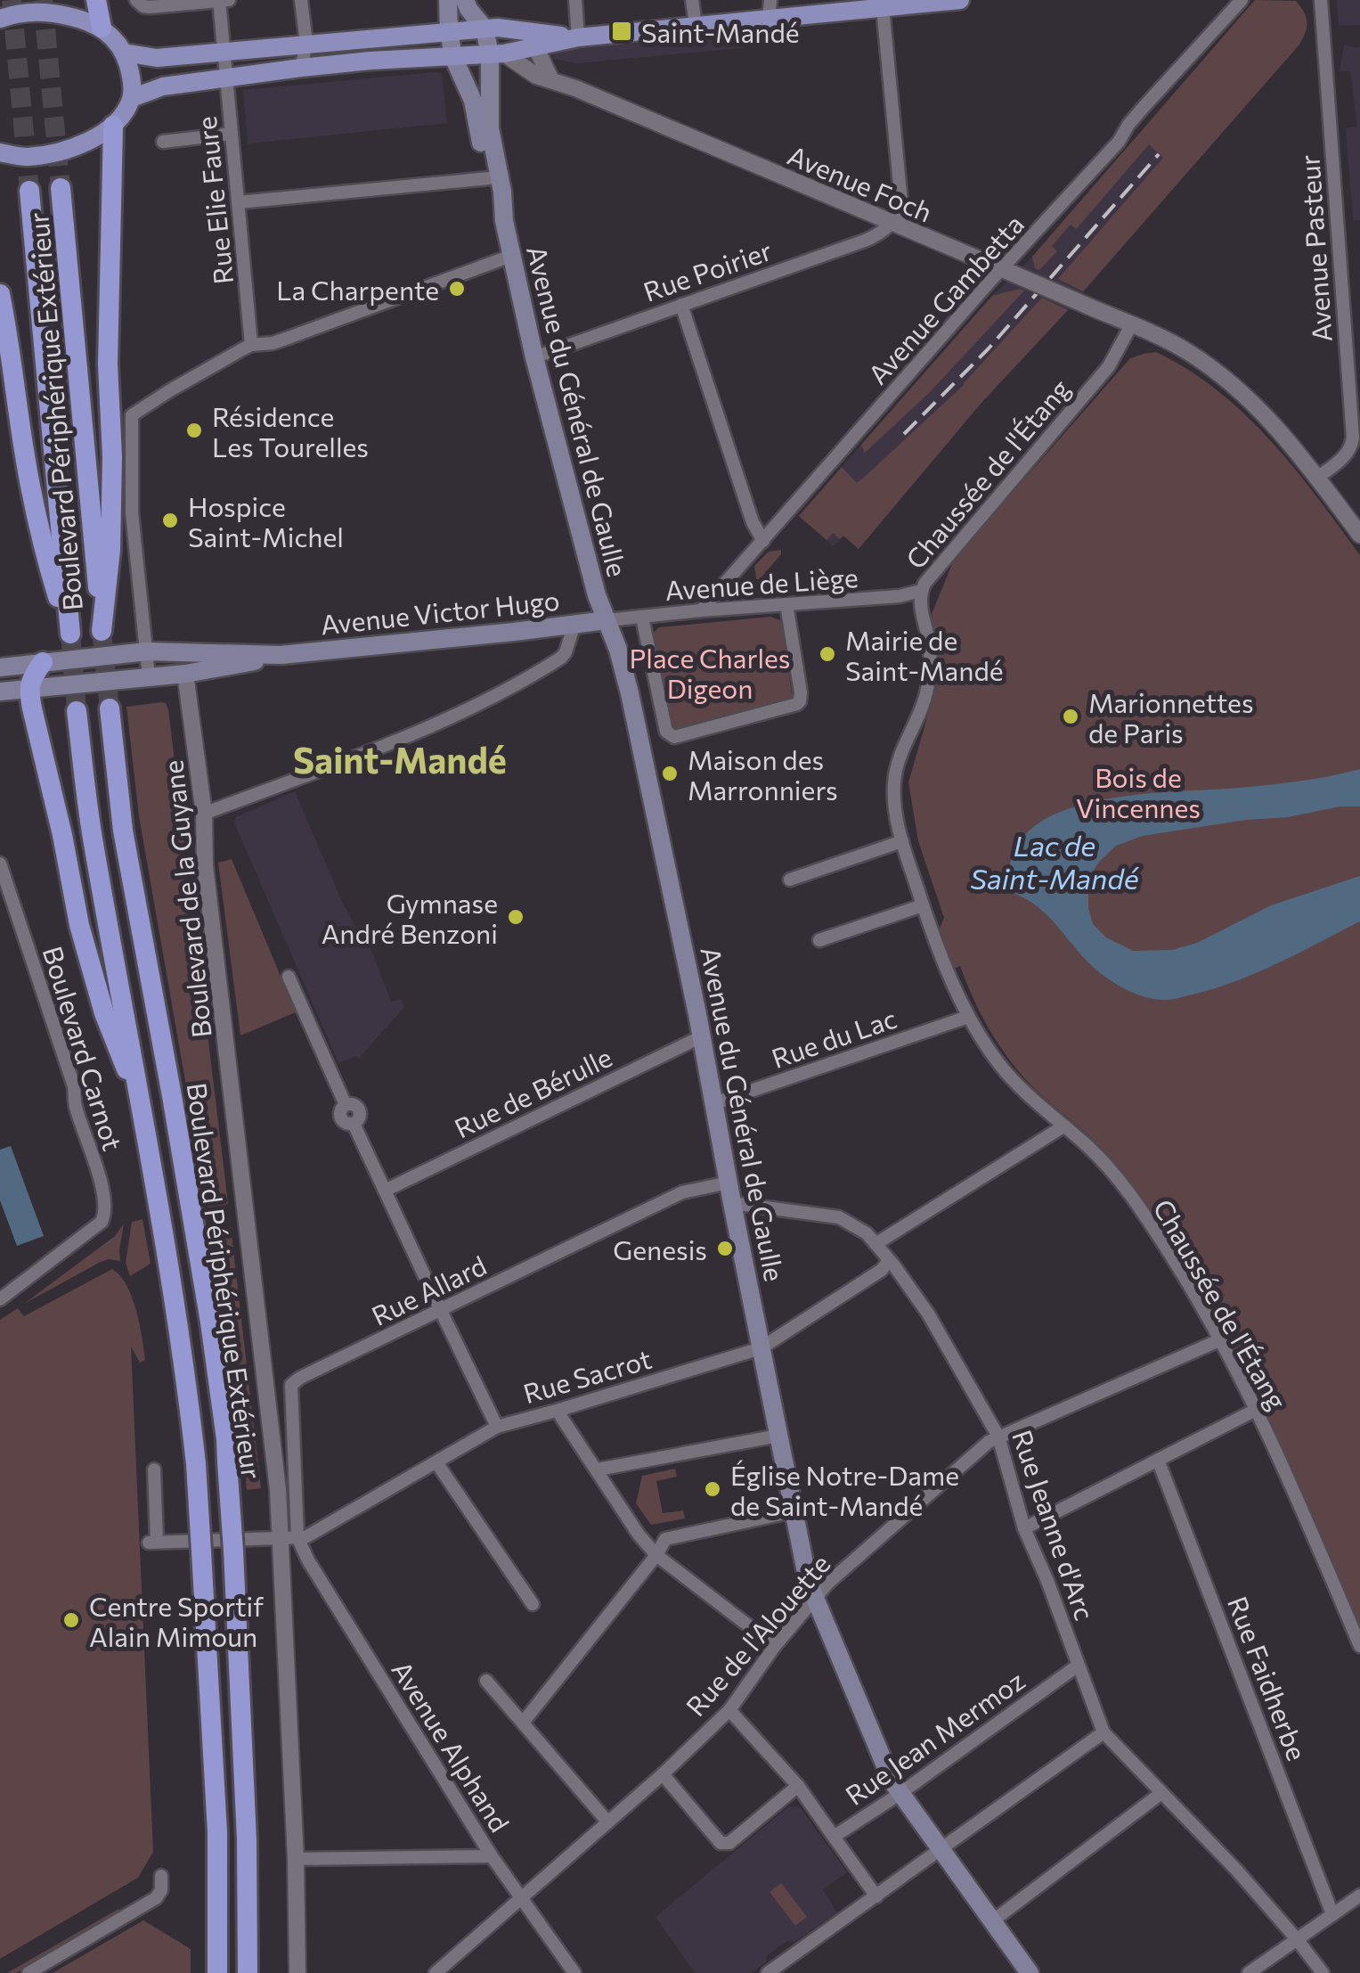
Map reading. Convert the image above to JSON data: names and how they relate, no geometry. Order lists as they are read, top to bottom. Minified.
{"streets":{"highway":["Boulevard Périphérique Extérieur"],"main road":["Avenue du Général de Gaulle","Avenue Victor Hugo"],"street":["Avenue Foch","Rue Elie Faure","Avenue Pasteur","Rue Poirier","Avenue Gambetta","Chaussée de l'Étang","Avenue de Liège","Boulevard de la Guyane","Rue du Lac","Boulevard Carnot","Rue de Bérulle","Rue Allard","Rue Sacrot","Rue Jeanne d'Arc","Rue de l'Alouette","Rue Faidherbe","Rue Jean Mermoz","Avenue Alphand"]},"crossings":[["Avenue Foch","Avenue Pasteur"],["Avenue Foch","Rue Poirier"],["Avenue Foch","Avenue Gambetta"],["Avenue Foch","Avenue du Général de Gaulle"],["Avenue Foch","Chaussée de l'Étang"],["Rue Poirier","Avenue du Général de Gaulle"],["Avenue Gambetta","Avenue de Liège"],["Avenue du Général de Gaulle","Avenue de Liège"],["Avenue du Général de Gaulle","Avenue Victor Hugo"],["Avenue du Général de Gaulle","Rue du Lac"],["Avenue du Général de Gaulle","Rue de Bérulle"],["Avenue du Général de Gaulle","Rue Allard"],["Avenue du Général de Gaulle","Rue Sacrot"],["Avenue du Général de Gaulle","Rue Jeanne d'Arc"],["Avenue du Général de Gaulle","Rue de l'Alouette"],["Avenue du Général de Gaulle","Rue Jean Mermoz"],["Chaussée de l'Étang","Avenue de Liège"],["Chaussée de l'Étang","Rue du Lac"],["Chaussée de l'Étang","Rue de l'Alouette"],["Avenue de Liège","Avenue Victor Hugo"],["Boulevard de la Guyane","Rue Allard"],["Boulevard de la Guyane","Rue Sacrot"],["Boulevard de la Guyane","Avenue Alphand"],["Rue Allard","Rue Sacrot"],["Rue Allard","Avenue Alphand"],["Rue Sacrot","Rue Jeanne d'Arc"],["Rue Sacrot","Avenue Alphand"],["Rue Jeanne d'Arc","Rue de l'Alouette"],["Rue Jeanne d'Arc","Rue Jean Mermoz"],["Rue de l'Alouette","Avenue Alphand"]],"districts":["Saint-Mandé"],"water":["Lac de Saint-Mandé"],"parks":["Place Charles Digeon","Bois de Vincennes"],"places":{"transit":["Saint-Mandé"],"other":["La Charpente","Résidence Les Tourelles","Hospice Saint-Michel","Mairie de Saint-Mandé","Marionnettes de Paris","Maison des Marronniers","Gymnase André Benzoni","Genesis","Église Notre-Dame de Saint-Mandé","Centre Sportif Alain Mimoun"]}}
